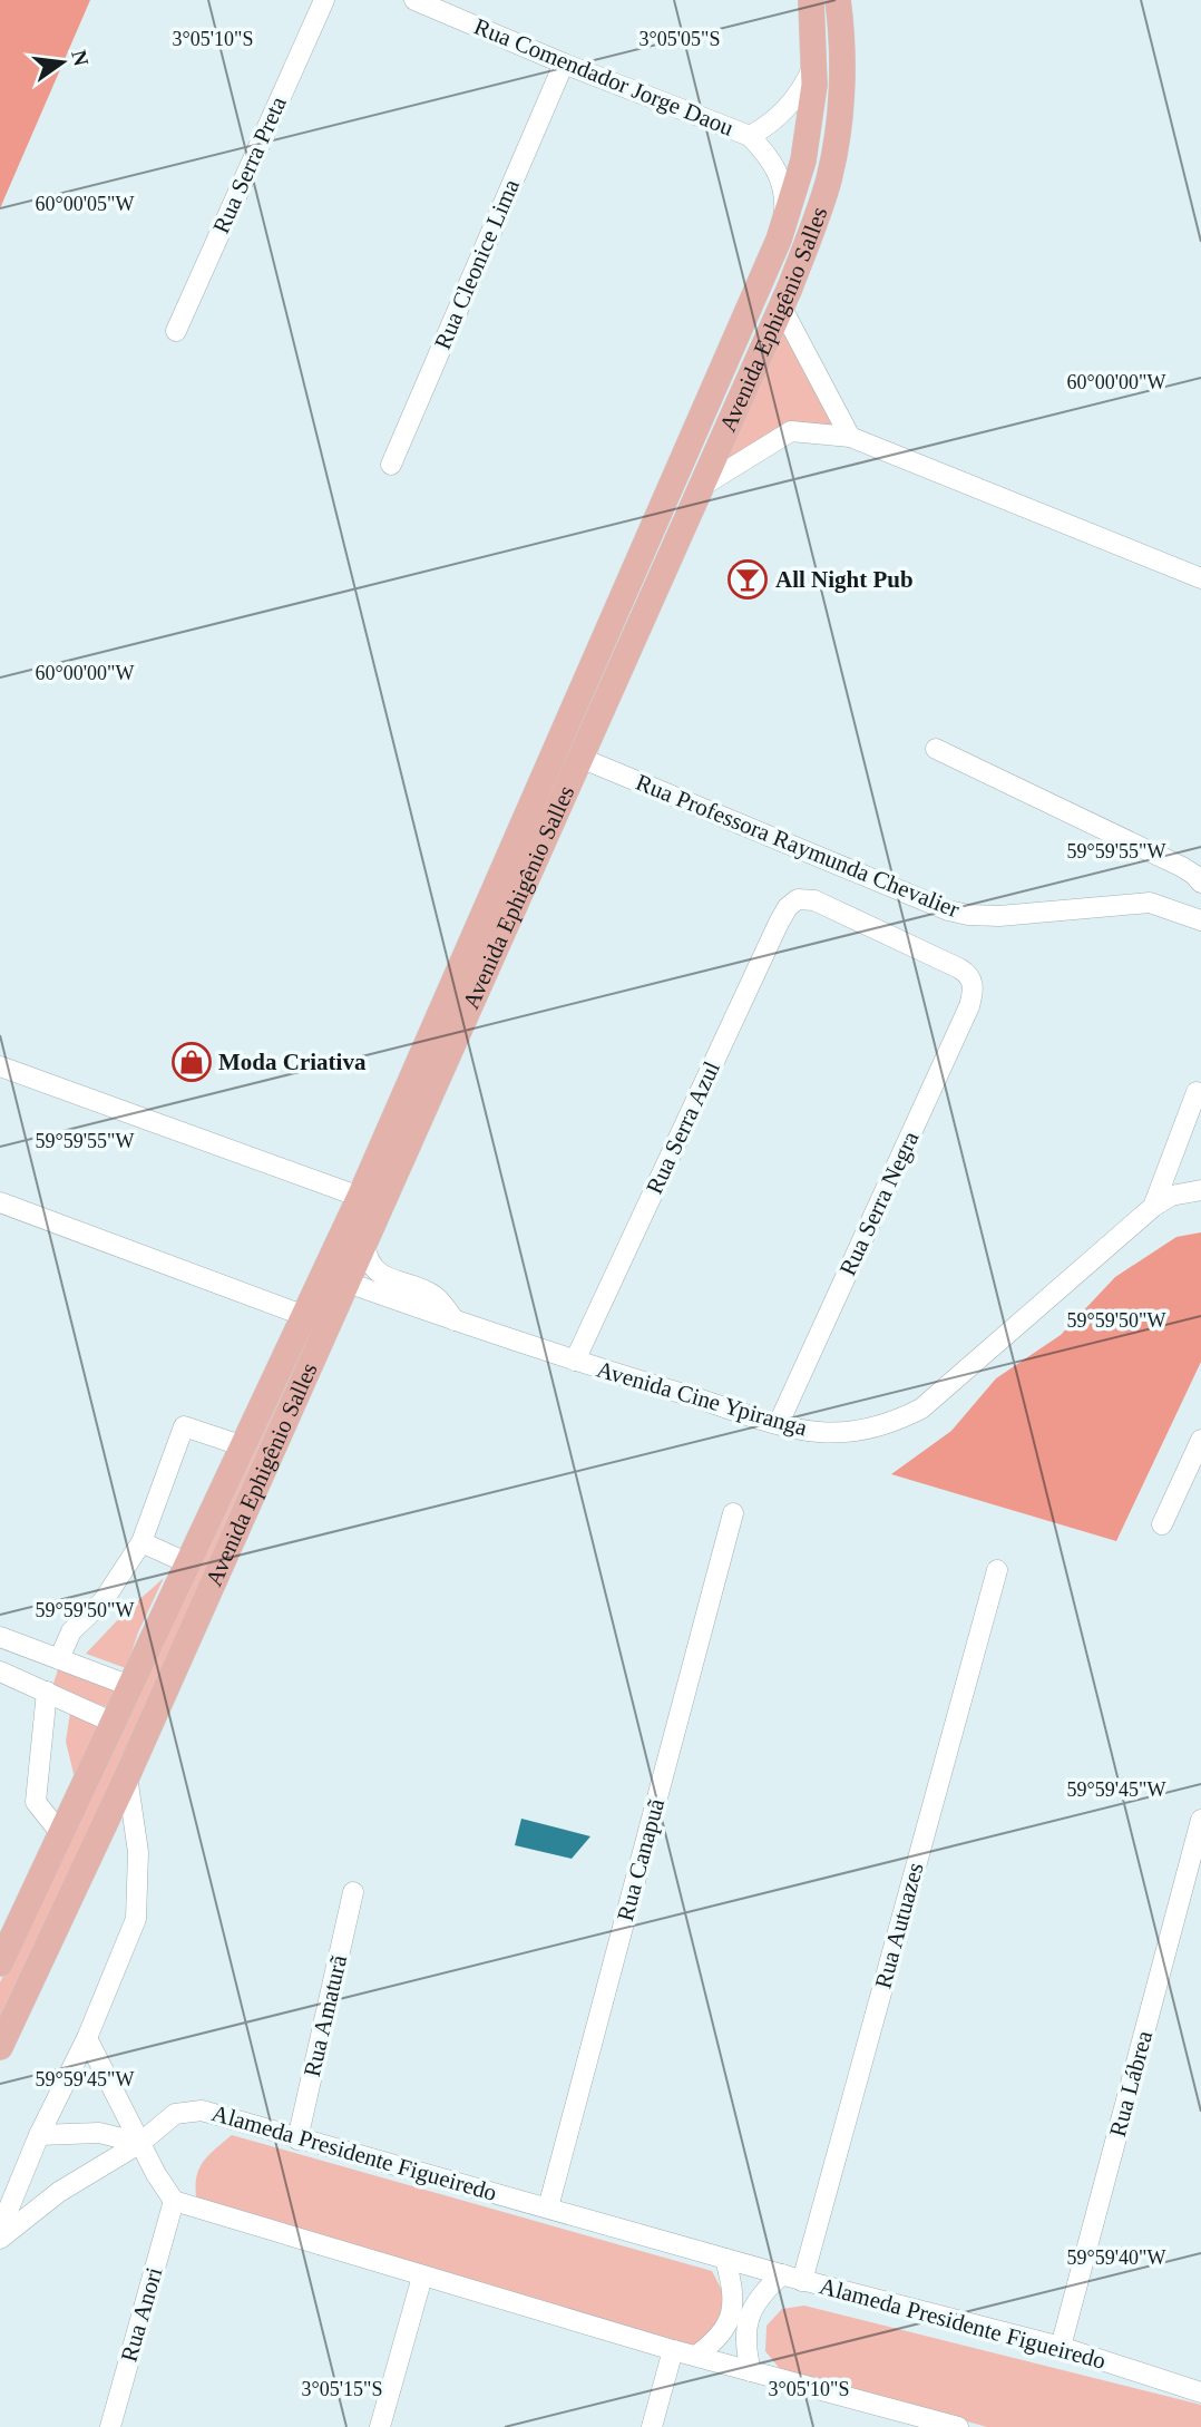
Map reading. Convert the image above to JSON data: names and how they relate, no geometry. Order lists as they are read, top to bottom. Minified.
{"streets":{"main road":["Avenida Ephigênio Salles"],"street":["Rua Comendador Jorge Daou","Rua Serra Preta","Rua Cleonice Lima","Rua Professora Raymunda Chevalier","Rua Serra Azul","Rua Serra Negra","Avenida Cine Ypiranga","Rua Canapuã","Rua Autuazes","Rua Amaturã","Rua Lábrea","Alameda Presidente Figueiredo","Rua Anori"]},"crossings":[["Rua Comendador Jorge Daou","Rua Cleonice Lima"],["Rua Comendador Jorge Daou","Avenida Ephigênio Salles"],["Avenida Ephigênio Salles","Rua Professora Raymunda Chevalier"],["Avenida Ephigênio Salles","Avenida Cine Ypiranga"],["Rua Serra Azul","Rua Serra Negra"],["Rua Serra Azul","Avenida Cine Ypiranga"],["Rua Serra Negra","Avenida Cine Ypiranga"],["Rua Canapuã","Alameda Presidente Figueiredo"],["Rua Autuazes","Alameda Presidente Figueiredo"],["Rua Amaturã","Alameda Presidente Figueiredo"],["Rua Lábrea","Alameda Presidente Figueiredo"]],"places":{"bar":["All Night Pub"],"shop":["Moda Criativa"]},"north":"right","coordinates":["3°05'10\"S","3°05'05\"S","60°00'05\"W","60°00'00\"W","59°59'55\"W","59°59'50\"W","59°59'45\"W","59°59'40\"W","3°05'15\"S"]}
